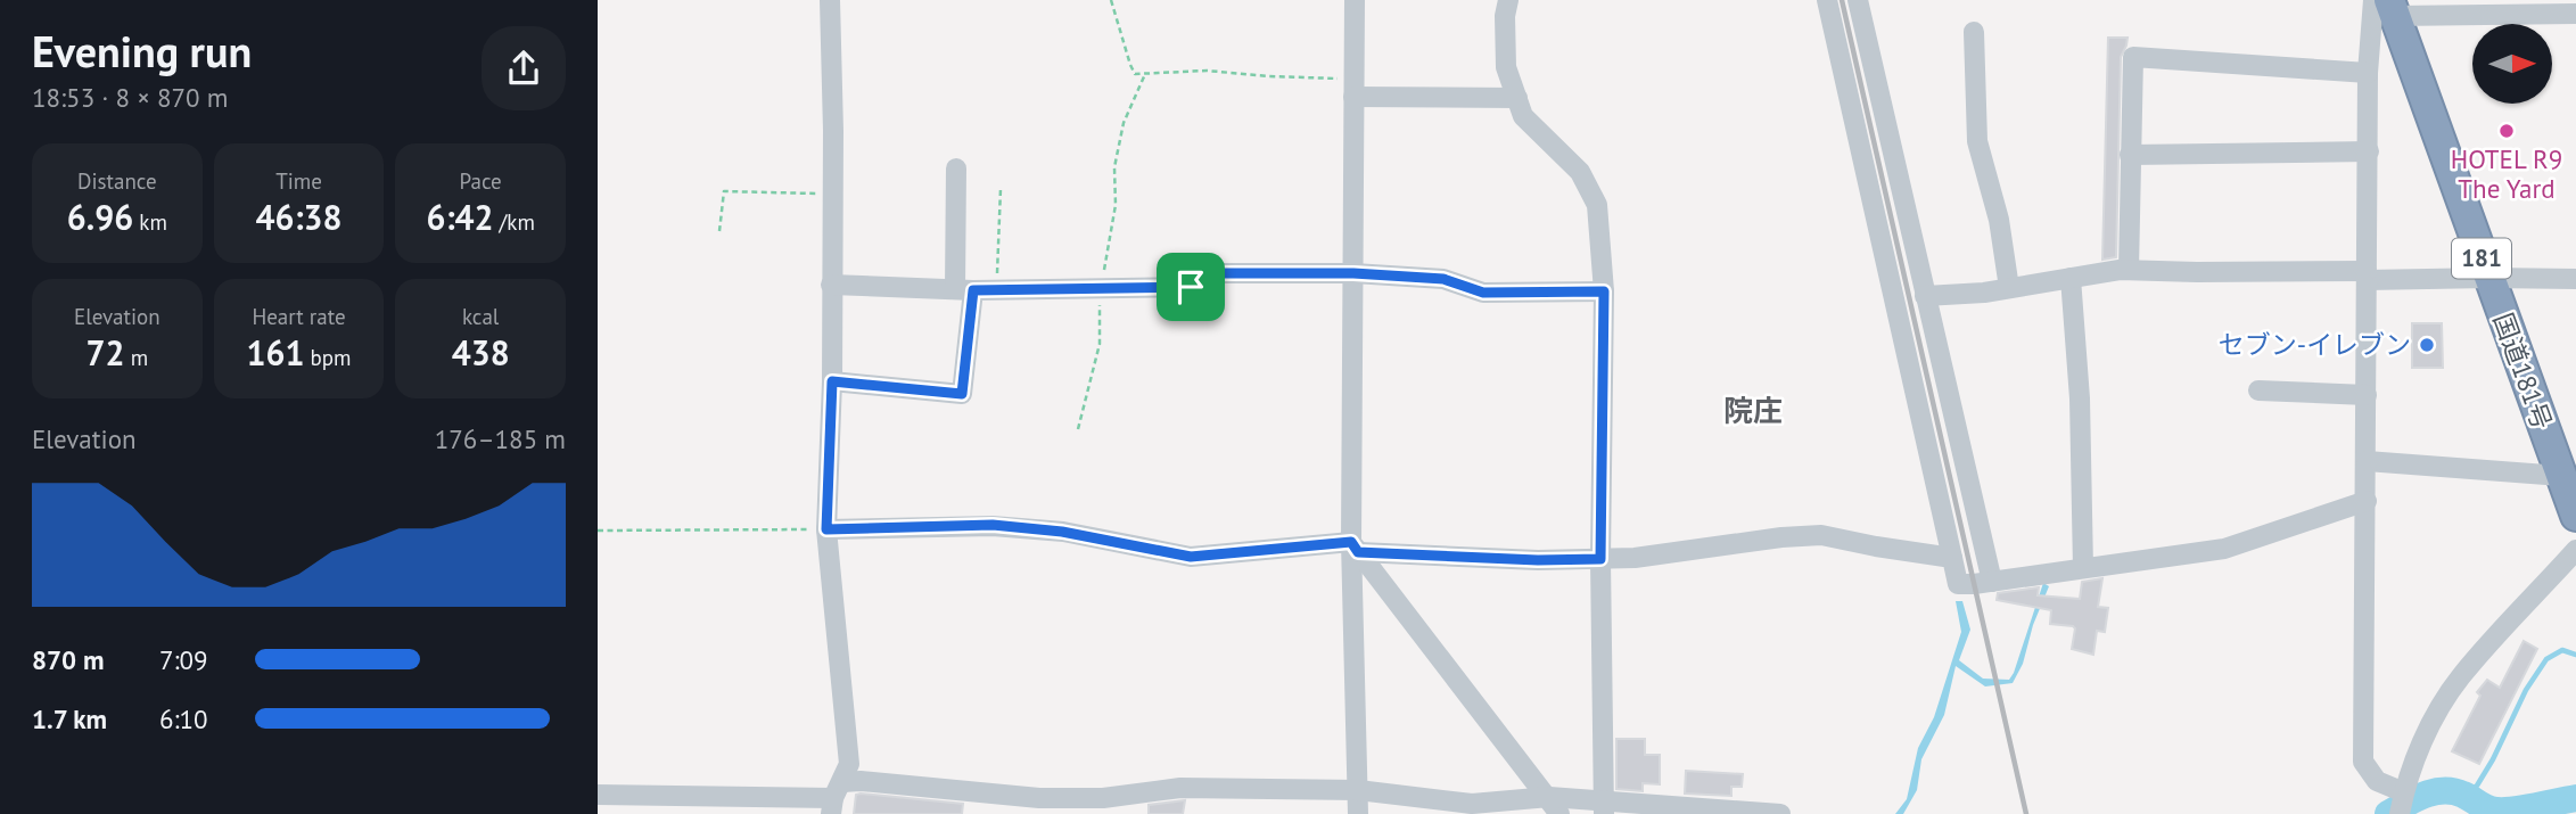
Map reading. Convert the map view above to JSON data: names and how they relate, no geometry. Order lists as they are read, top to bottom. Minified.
{"streets":{"highway":["181","国道181号"]},"districts":["院庄"],"places":["HOTEL R9 The Yard","セブン-イレブン"],"north":"right","page":{"heading":["Evening run","18:53 · 8 × 870 m"],"stats":[["Distance","6.96 km"],["Time","46:38"],["Pace","6:42 /km"],["Elevation","72 m"],["Heart rate","161 bpm"],["kcal","438"]],"chart":["Elevation","176–185 m"],"list":[{"name":"870 m","note":"7:09"},{"name":"1.7 km","note":"6:10"}]}}
